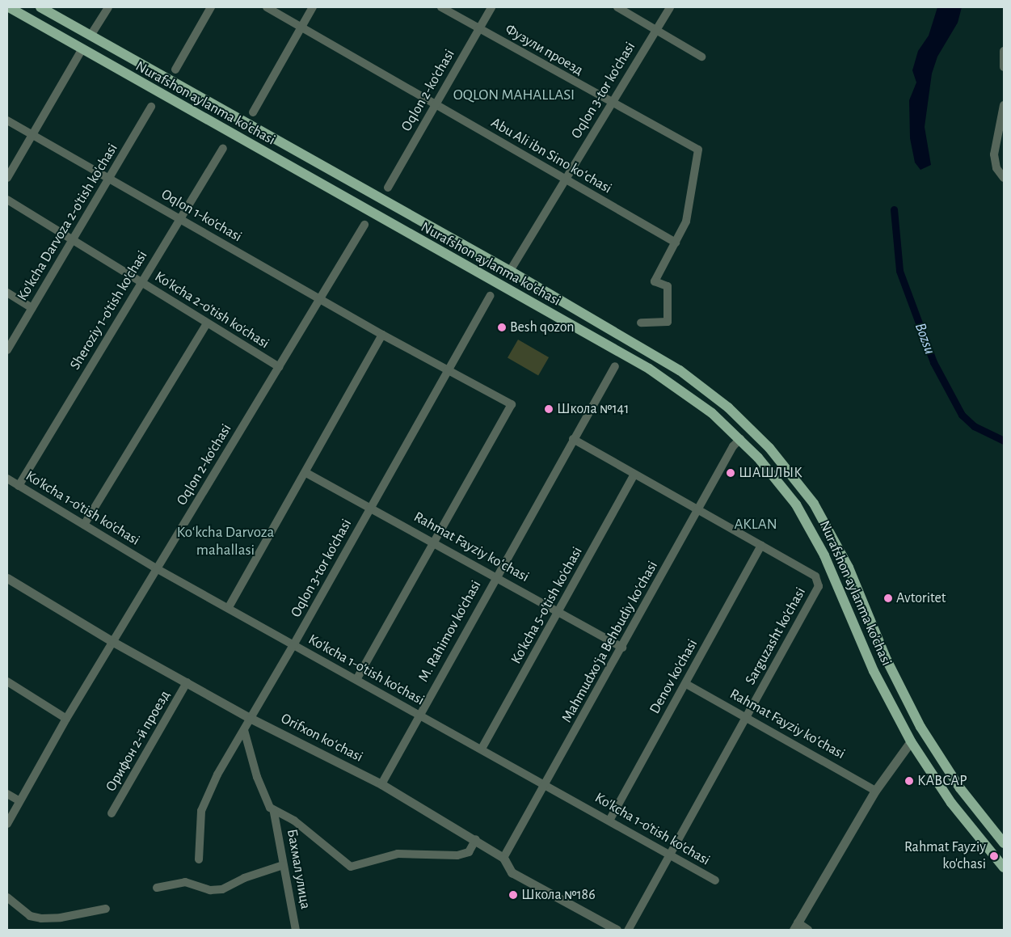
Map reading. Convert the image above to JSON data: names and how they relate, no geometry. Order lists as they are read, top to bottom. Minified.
{"streets":{"main road":["Nurafshon aylanma ko'chasi"],"street":["Фузули проезд","Oqlon 2-ko‘chasi","Oqlon 3-tor ko'chasi","Abu Ali ibn Sino koʻchasi","Oqlon 1-ko'chasi","Ko'kcha Darvoza 2-o'tish ko'chasi","Sheroziy 1-o'tish ko'chasi","Ko'kcha 2-o'tish ko'chasi","Ko'kcha 1-o'tish ko'chasi","Rahmat Fayziy koʻchasi","Ko'kcha 5-o'tish ko'chasi","M. Rahimov ko'chasi","Sarguzasht ko'chasi","Mahmudxoʻja Behbudiy koʻchasi","Denov ko'chasi","Orifxon koʻchasi","Орифон 2-й проезд","Бахмал улица"]},"crossings":[["Фузули проезд","Oqlon 2-ko‘chasi"],["Фузули проезд","Oqlon 3-tor ko'chasi"],["Фузули проезд","Abu Ali ibn Sino koʻchasi"],["Oqlon 2-ko‘chasi","Abu Ali ibn Sino koʻchasi"],["Oqlon 2-ko‘chasi","Oqlon 1-ko'chasi"],["Oqlon 2-ko‘chasi","Ko'kcha 2-o'tish ko'chasi"],["Oqlon 2-ko‘chasi","Ko'kcha 1-o'tish ko'chasi"],["Oqlon 2-ko‘chasi","Orifxon koʻchasi"],["Oqlon 3-tor ko'chasi","Nurafshon aylanma ko'chasi"],["Oqlon 3-tor ko'chasi","Abu Ali ibn Sino koʻchasi"],["Oqlon 3-tor ko'chasi","Oqlon 1-ko'chasi"],["Oqlon 3-tor ko'chasi","Ko'kcha 1-o'tish ko'chasi"],["Oqlon 3-tor ko'chasi","Rahmat Fayziy koʻchasi"],["Oqlon 3-tor ko'chasi","Orifxon koʻchasi"],["Oqlon 3-tor ko'chasi","Бахмал улица"],["Nurafshon aylanma ko'chasi","Mahmudxoʻja Behbudiy koʻchasi"],["Oqlon 1-ko'chasi","Ko'kcha Darvoza 2-o'tish ko'chasi"],["Oqlon 1-ko'chasi","Sheroziy 1-o'tish ko'chasi"],["Oqlon 1-ko'chasi","Rahmat Fayziy koʻchasi"],["Ko'kcha Darvoza 2-o'tish ko'chasi","Ko'kcha 2-o'tish ko'chasi"],["Sheroziy 1-o'tish ko'chasi","Ko'kcha 2-o'tish ko'chasi"],["Sheroziy 1-o'tish ko'chasi","Ko'kcha 1-o'tish ko'chasi"],["Ko'kcha 1-o'tish ko'chasi","Ko'kcha 5-o'tish ko'chasi"],["Ko'kcha 1-o'tish ko'chasi","M. Rahimov ko'chasi"],["Ko'kcha 1-o'tish ko'chasi","Sarguzasht ko'chasi"],["Ko'kcha 1-o'tish ko'chasi","Mahmudxoʻja Behbudiy koʻchasi"],["Ko'kcha 1-o'tish ko'chasi","Denov ko'chasi"],["Rahmat Fayziy koʻchasi","Ko'kcha 5-o'tish ko'chasi"],["Rahmat Fayziy koʻchasi","M. Rahimov ko'chasi"],["Rahmat Fayziy koʻchasi","Sarguzasht ko'chasi"],["Rahmat Fayziy koʻchasi","Mahmudxoʻja Behbudiy koʻchasi"],["Rahmat Fayziy koʻchasi","Denov ko'chasi"],["Ko'kcha 5-o'tish ko'chasi","Sarguzasht ko'chasi"],["M. Rahimov ko'chasi","Sarguzasht ko'chasi"],["M. Rahimov ko'chasi","Orifxon koʻchasi"],["Sarguzasht ko'chasi","Mahmudxoʻja Behbudiy koʻchasi"],["Sarguzasht ko'chasi","Denov ko'chasi"],["Mahmudxoʻja Behbudiy koʻchasi","Orifxon koʻchasi"],["Orifxon koʻchasi","Орифон 2-й проезд"],["Orifxon koʻchasi","Бахмал улица"]],"districts":["OQLON MAHALLASI","AKLAN","Koʻkcha Darvoza mahallasi"],"water":["Bozsu"],"places":["Besh qozon","Школа №141","ШАШЛЫК","Avtoritet","КАВСАР","Rahmat Fayziy ko'chasi","Школа №186"]}
